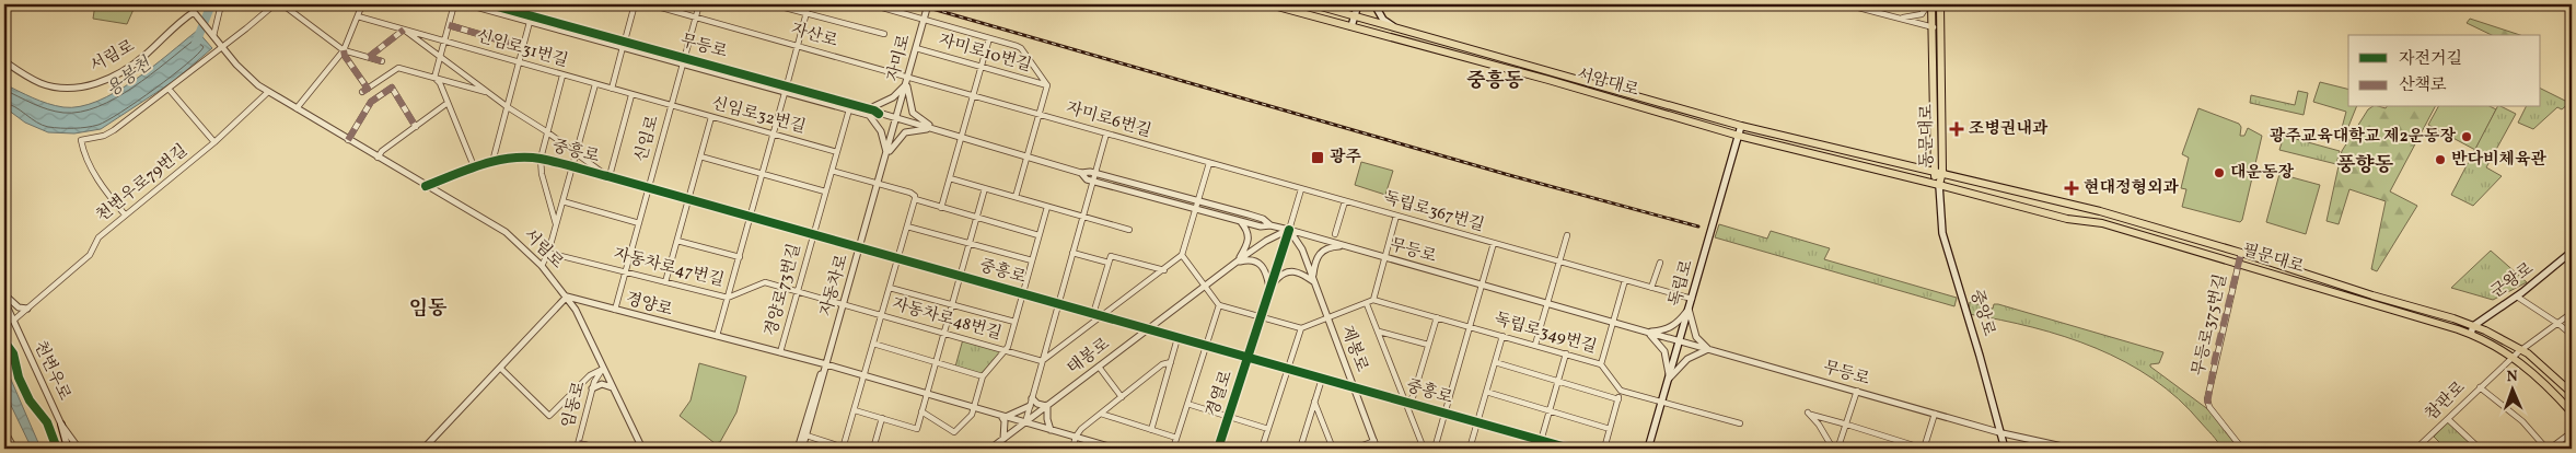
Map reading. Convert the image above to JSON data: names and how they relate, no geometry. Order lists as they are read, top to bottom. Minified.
{"streets":{"main road":["서암대로","동문대로","필문대로","군왕로","독립로","중앙로"],"street":["자산로","무등로","신임로31번길","자미로10번길","서림로","자미로","신임로32번길","자미로6번길","신임로","중흥로","천변우로79번길","독립로367번길","자동차로47번길","자동차로","경양로73번길","경양로","자동차로48번길","무등로375번길","독립로349번길","제봉로","태봉로","천변우로","경열로","참판로","임동로"]},"crossings":[["자산로","자미로"],["자산로","자미로6번길"],["자산로","신임로"],["무등로","자미로"],["무등로","신임로"],["무등로","중흥로"],["무등로","독립로"],["무등로","자동차로"],["무등로","경양로73번길"],["무등로","중앙로"],["무등로","독립로349번길"],["무등로","제봉로"],["무등로","태봉로"],["무등로","경열로"],["신임로31번길","신임로32번길"],["신임로31번길","신임로"],["신임로31번길","중흥로"],["자미로10번길","자미로"],["서림로","중흥로"],["서림로","천변우로79번길"],["서림로","경양로"],["서림로","임동로"],["자미로","자미로6번길"],["자미로","자동차로"],["서암대로","동문대로"],["서암대로","필문대로"],["서암대로","독립로"],["서암대로","중앙로"],["신임로32번길","신임로"],["신임로32번길","경양로73번길"],["자미로6번길","독립로367번길"],["동문대로","필문대로"],["동문대로","중앙로"],["신임로","중흥로"],["신임로","자동차로47번길"],["신임로","경양로"],["중흥로","자동차로"],["중흥로","경양로73번길"],["중흥로","독립로349번길"],["중흥로","제봉로"],["중흥로","태봉로"],["중흥로","경열로"],["천변우로79번길","천변우로"],["독립로367번길","독립로"],["필문대로","군왕로"],["필문대로","중앙로"],["필문대로","무등로375번길"],["필문대로","참판로"],["자동차로47번길","자동차로"],["자동차로47번길","경양로73번길"],["자동차로47번길","자동차로48번길"],["자동차로","경양로"],["자동차로","자동차로48번길"],["경양로73번길","경양로"],["경양로","태봉로"],["독립로349번길","제봉로"],["제봉로","태봉로"],["제봉로","경열로"],["태봉로","경열로"]],"districts":["중흥동","풍향동","임동"],"water":["용봉천"],"places":{"health":["조병권내과","현대정형외과"],"other":["광주교육대학교 제2운동장","반다비체육관","대운동장"],"transit":["광주"]},"legend":["자전거길","산책로"],"north":"top"}
